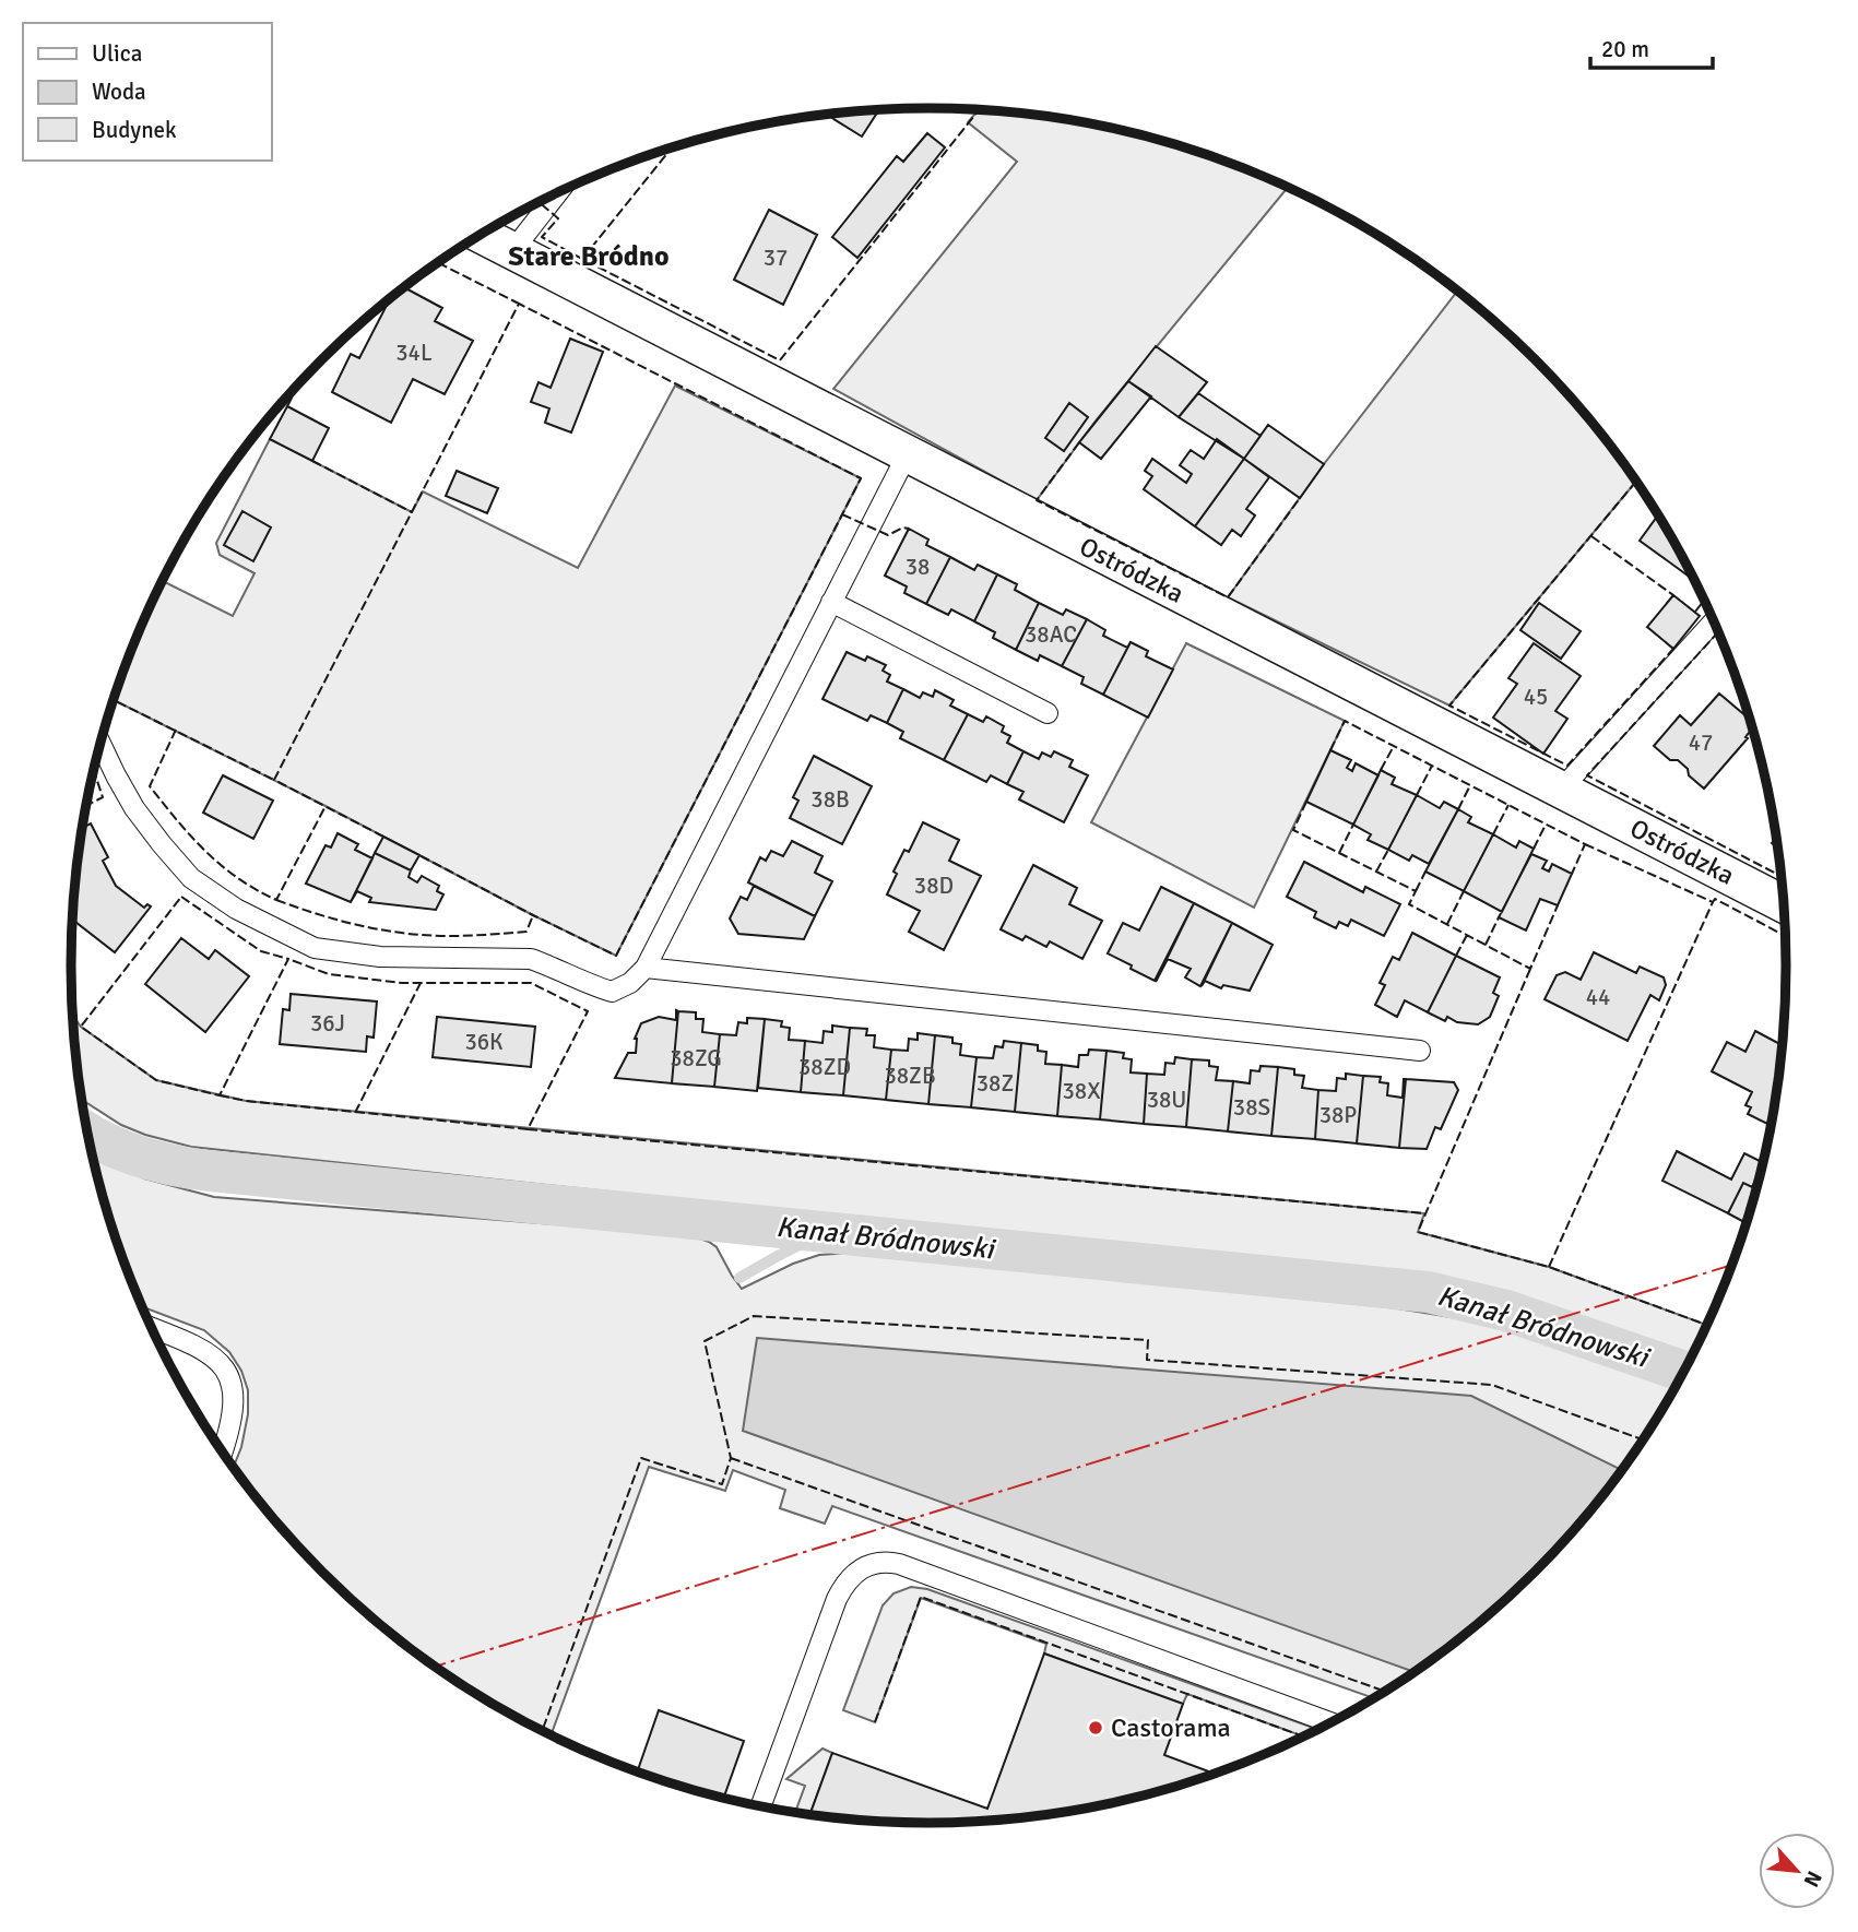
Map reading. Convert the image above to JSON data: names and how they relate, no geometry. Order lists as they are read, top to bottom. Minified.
{"streets":{"street":["Ostródzka"]},"districts":["Stare Bródno"],"water":["Kanał Bródnowski"],"places":["Castorama"],"house_numbers":["37","34L","38","38AC","45","47","38B","38D","44","36J","36K","38ZG","38ZD","38ZB","38Z","38X","38U","38S","38P"],"legend":["Ulica","Woda","Budynek"],"scale_bar":"20 m","north":"bottom right"}
